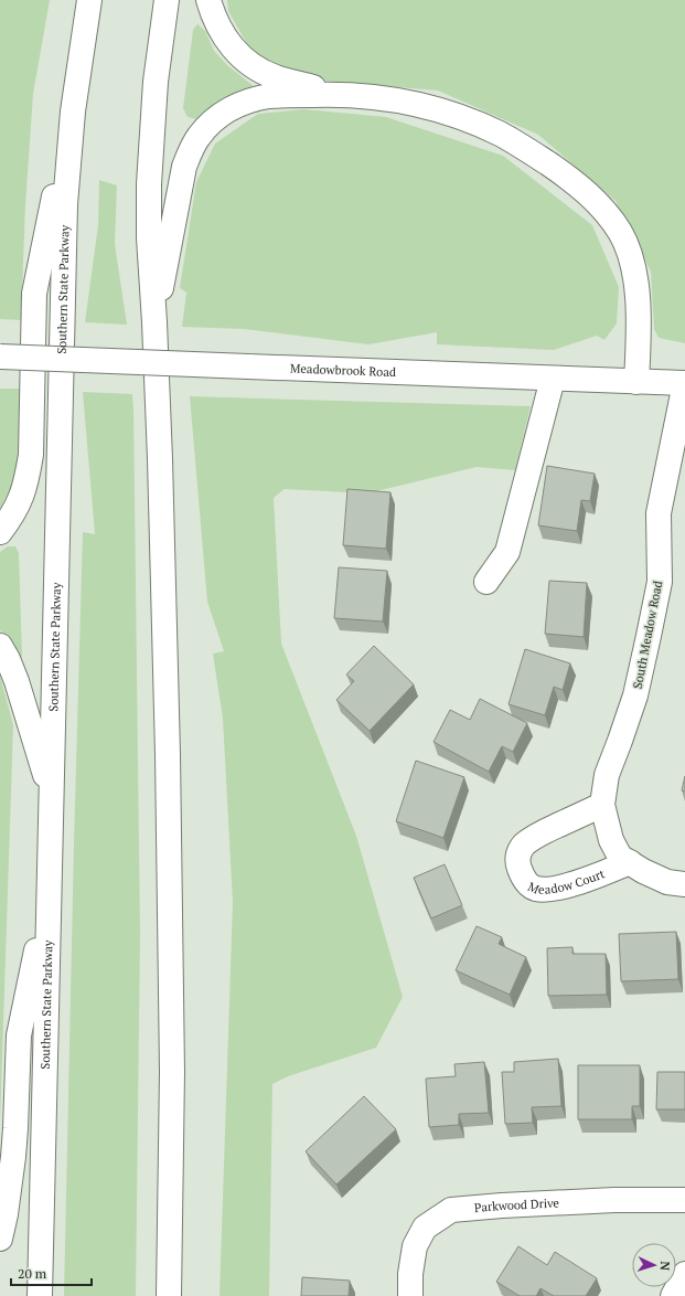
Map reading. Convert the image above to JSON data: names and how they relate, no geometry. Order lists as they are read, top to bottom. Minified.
{"streets":{"main road":["Southern State Parkway","Meadowbrook Road","South Meadow Road","Meadow Court","Parkwood Drive"]},"crossings":[["Meadowbrook Road","South Meadow Road"],["South Meadow Road","Meadow Court"]],"scale_bar":"20 m","north":"right"}
